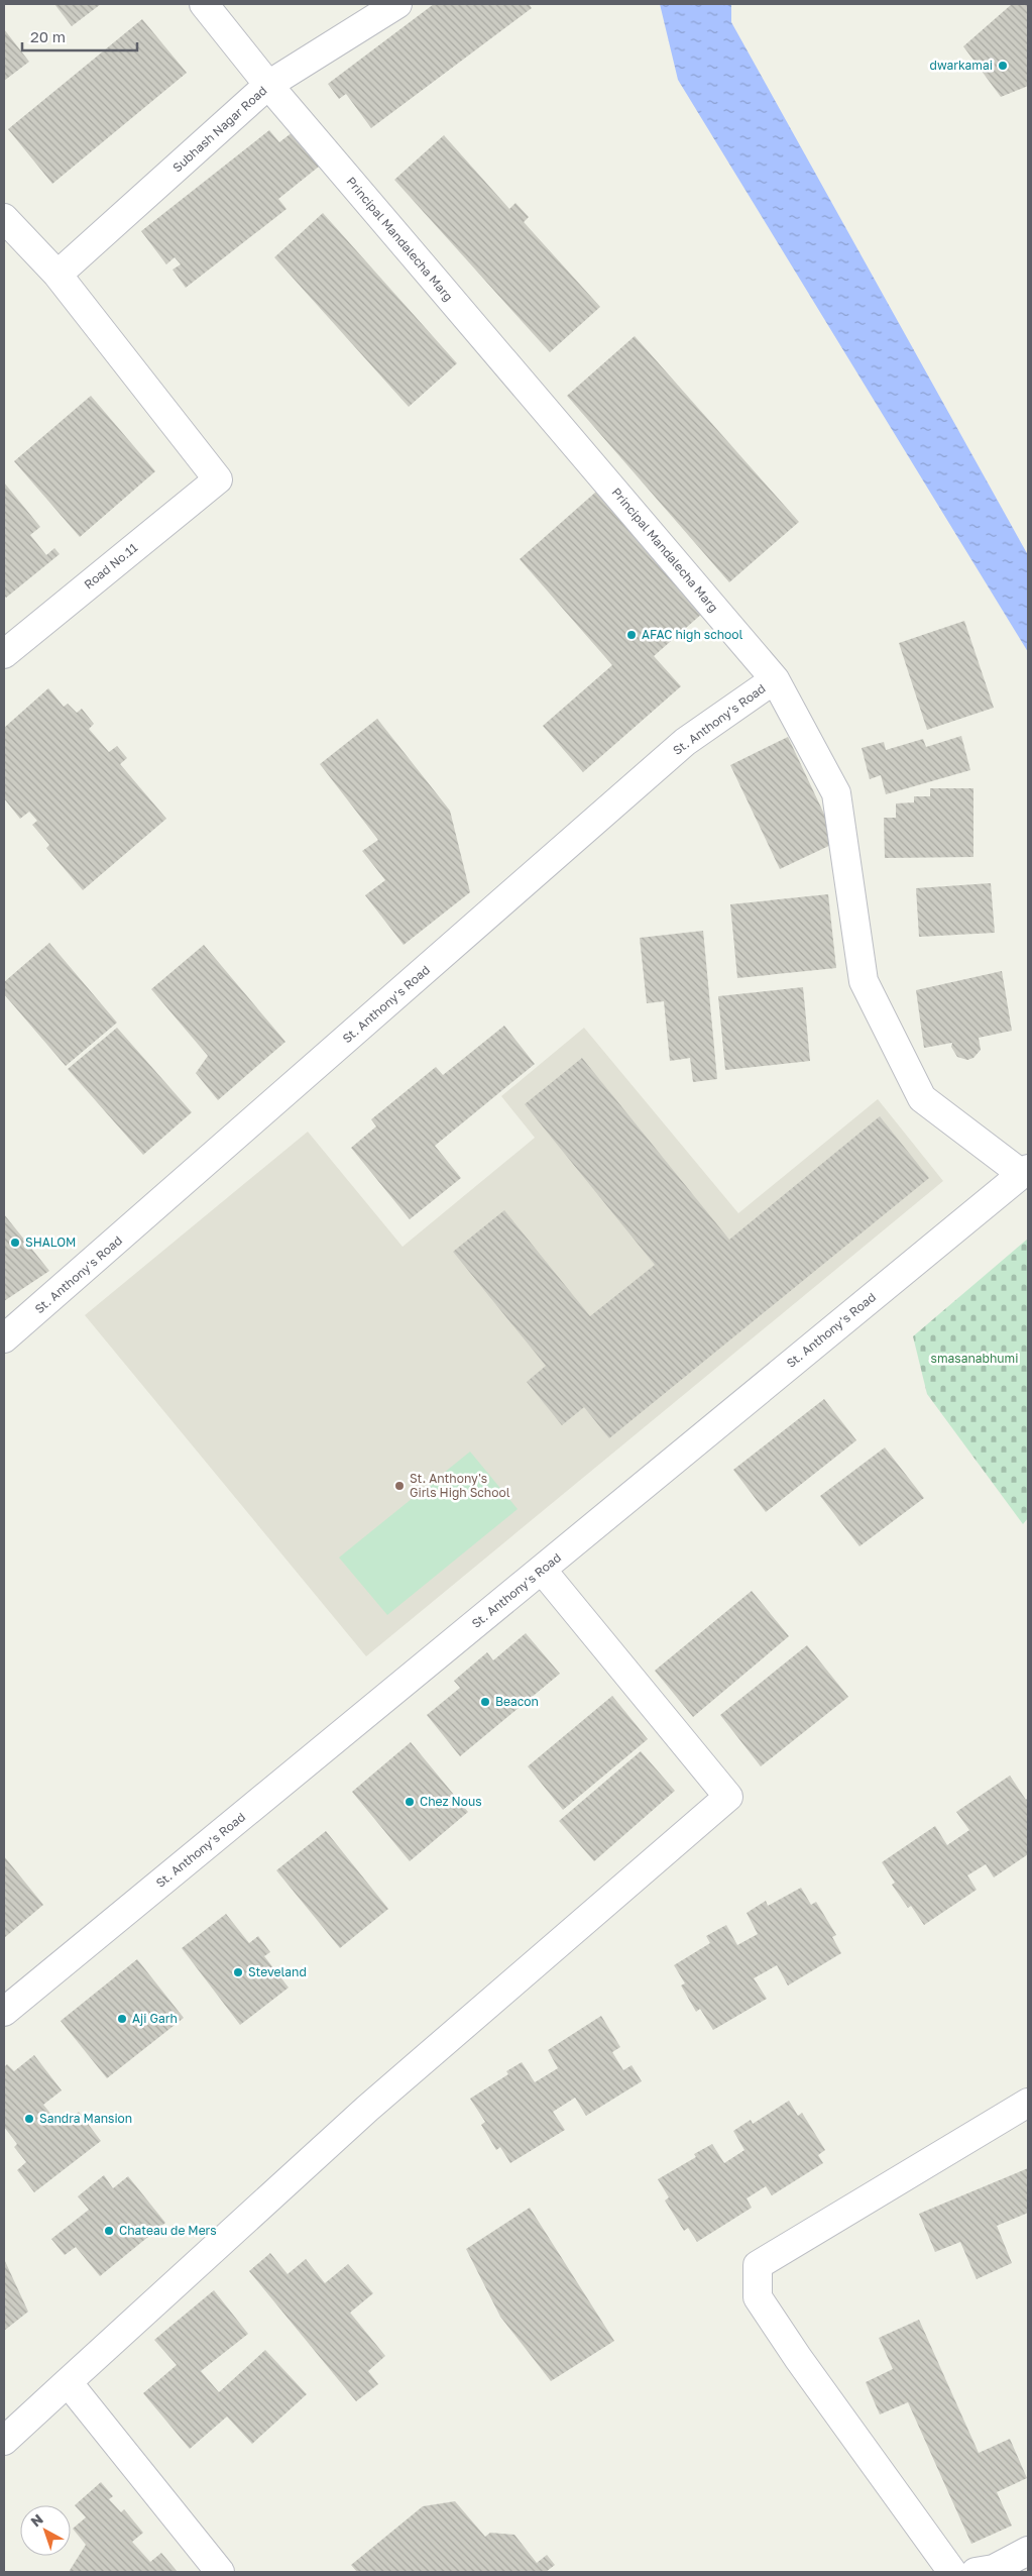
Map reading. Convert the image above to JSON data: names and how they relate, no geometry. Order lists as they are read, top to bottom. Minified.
{"streets":{"street":["Subhash Nagar Road","Principal Mandalecha Marg","Road No.11","St. Anthony's Road"]},"crossings":[["Subhash Nagar Road","Principal Mandalecha Marg"],["Subhash Nagar Road","Road No.11"],["Principal Mandalecha Marg","St. Anthony's Road"]],"parks":["smasanabhumi"],"places":["dwarkamai","AFAC high school","SHALOM","St. Anthony's Girls High School","Beacon","Chez Nous","Steveland","Aji Garh","Sandra Mansion","Chateau de Mers"],"scale_bar":"20 m","north":"top left"}
